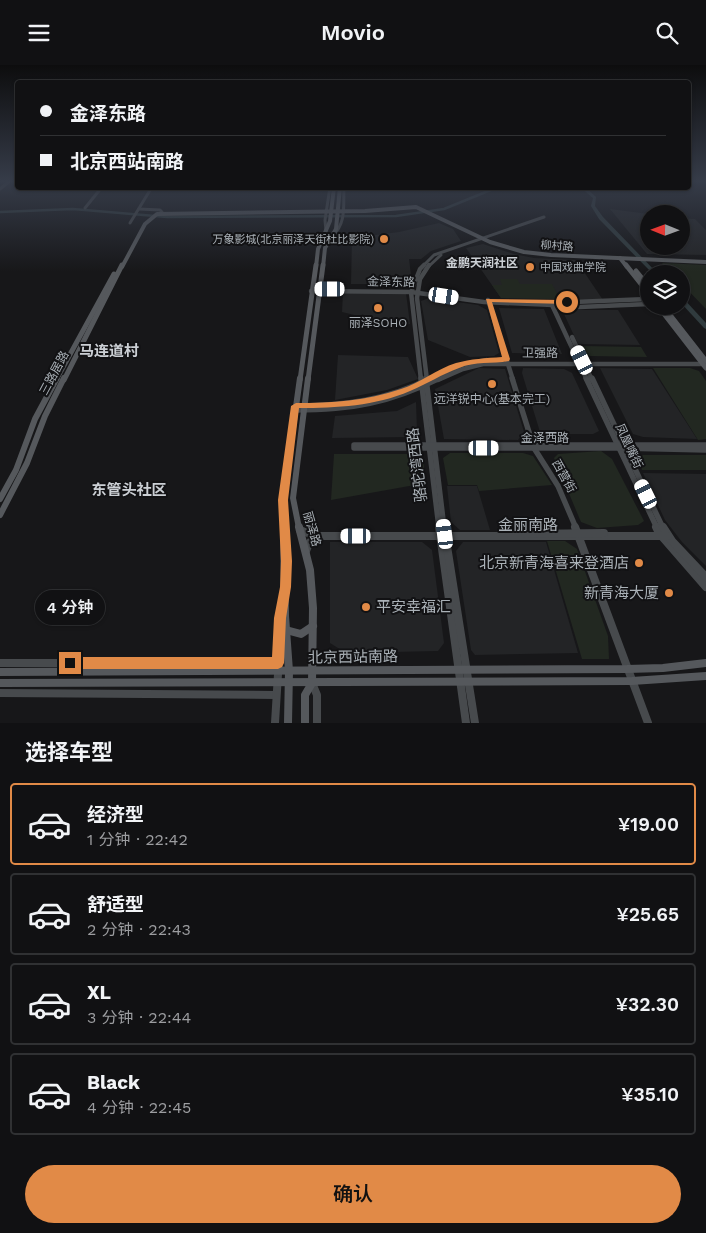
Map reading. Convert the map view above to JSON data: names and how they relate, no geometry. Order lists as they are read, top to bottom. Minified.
{"streets":{"main road":["柳村路","三路居路","丽泽路","北京西站南路"],"street":["金泽东路","卫强路","金泽西路","凤凰嘴街","骆驼湾西路","西营街","金丽南路"]},"crossings":[["柳村路","丽泽路"],["金泽东路","凤凰嘴街"],["金泽东路","骆驼湾西路"],["金泽东路","西营街"],["金泽东路","丽泽路"],["卫强路","凤凰嘴街"],["卫强路","骆驼湾西路"],["卫强路","西营街"],["卫强路","丽泽路"],["金泽西路","凤凰嘴街"],["金泽西路","骆驼湾西路"],["金泽西路","西营街"],["凤凰嘴街","金丽南路"],["骆驼湾西路","金丽南路"],["骆驼湾西路","北京西站南路"],["西营街","金丽南路"],["西营街","北京西站南路"],["金丽南路","丽泽路"],["丽泽路","北京西站南路"]],"districts":["金鹏天润社区","马连道村","东管头社区"],"places":["万象影城(北京丽泽天街杜比影院)","中国戏曲学院","丽泽SOHO","远洋锐中心(基本完工)","北京新青海喜来登酒店","新青海大厦","平安幸福汇"],"north":"left","page":{"header":"Movio","banner":["金泽东路","北京西站南路"],"bubble":"4 分钟","heading":"选择车型","list":[{"name":"经济型","note":"1 分钟 · 22:42","value":"¥19.00"},{"name":"舒适型","note":"2 分钟 · 22:43","value":"¥25.65"},{"name":"XL","note":"3 分钟 · 22:44","value":"¥32.30"},{"name":"Black","note":"4 分钟 · 22:45","value":"¥35.10"}],"buttons":"确认"}}
